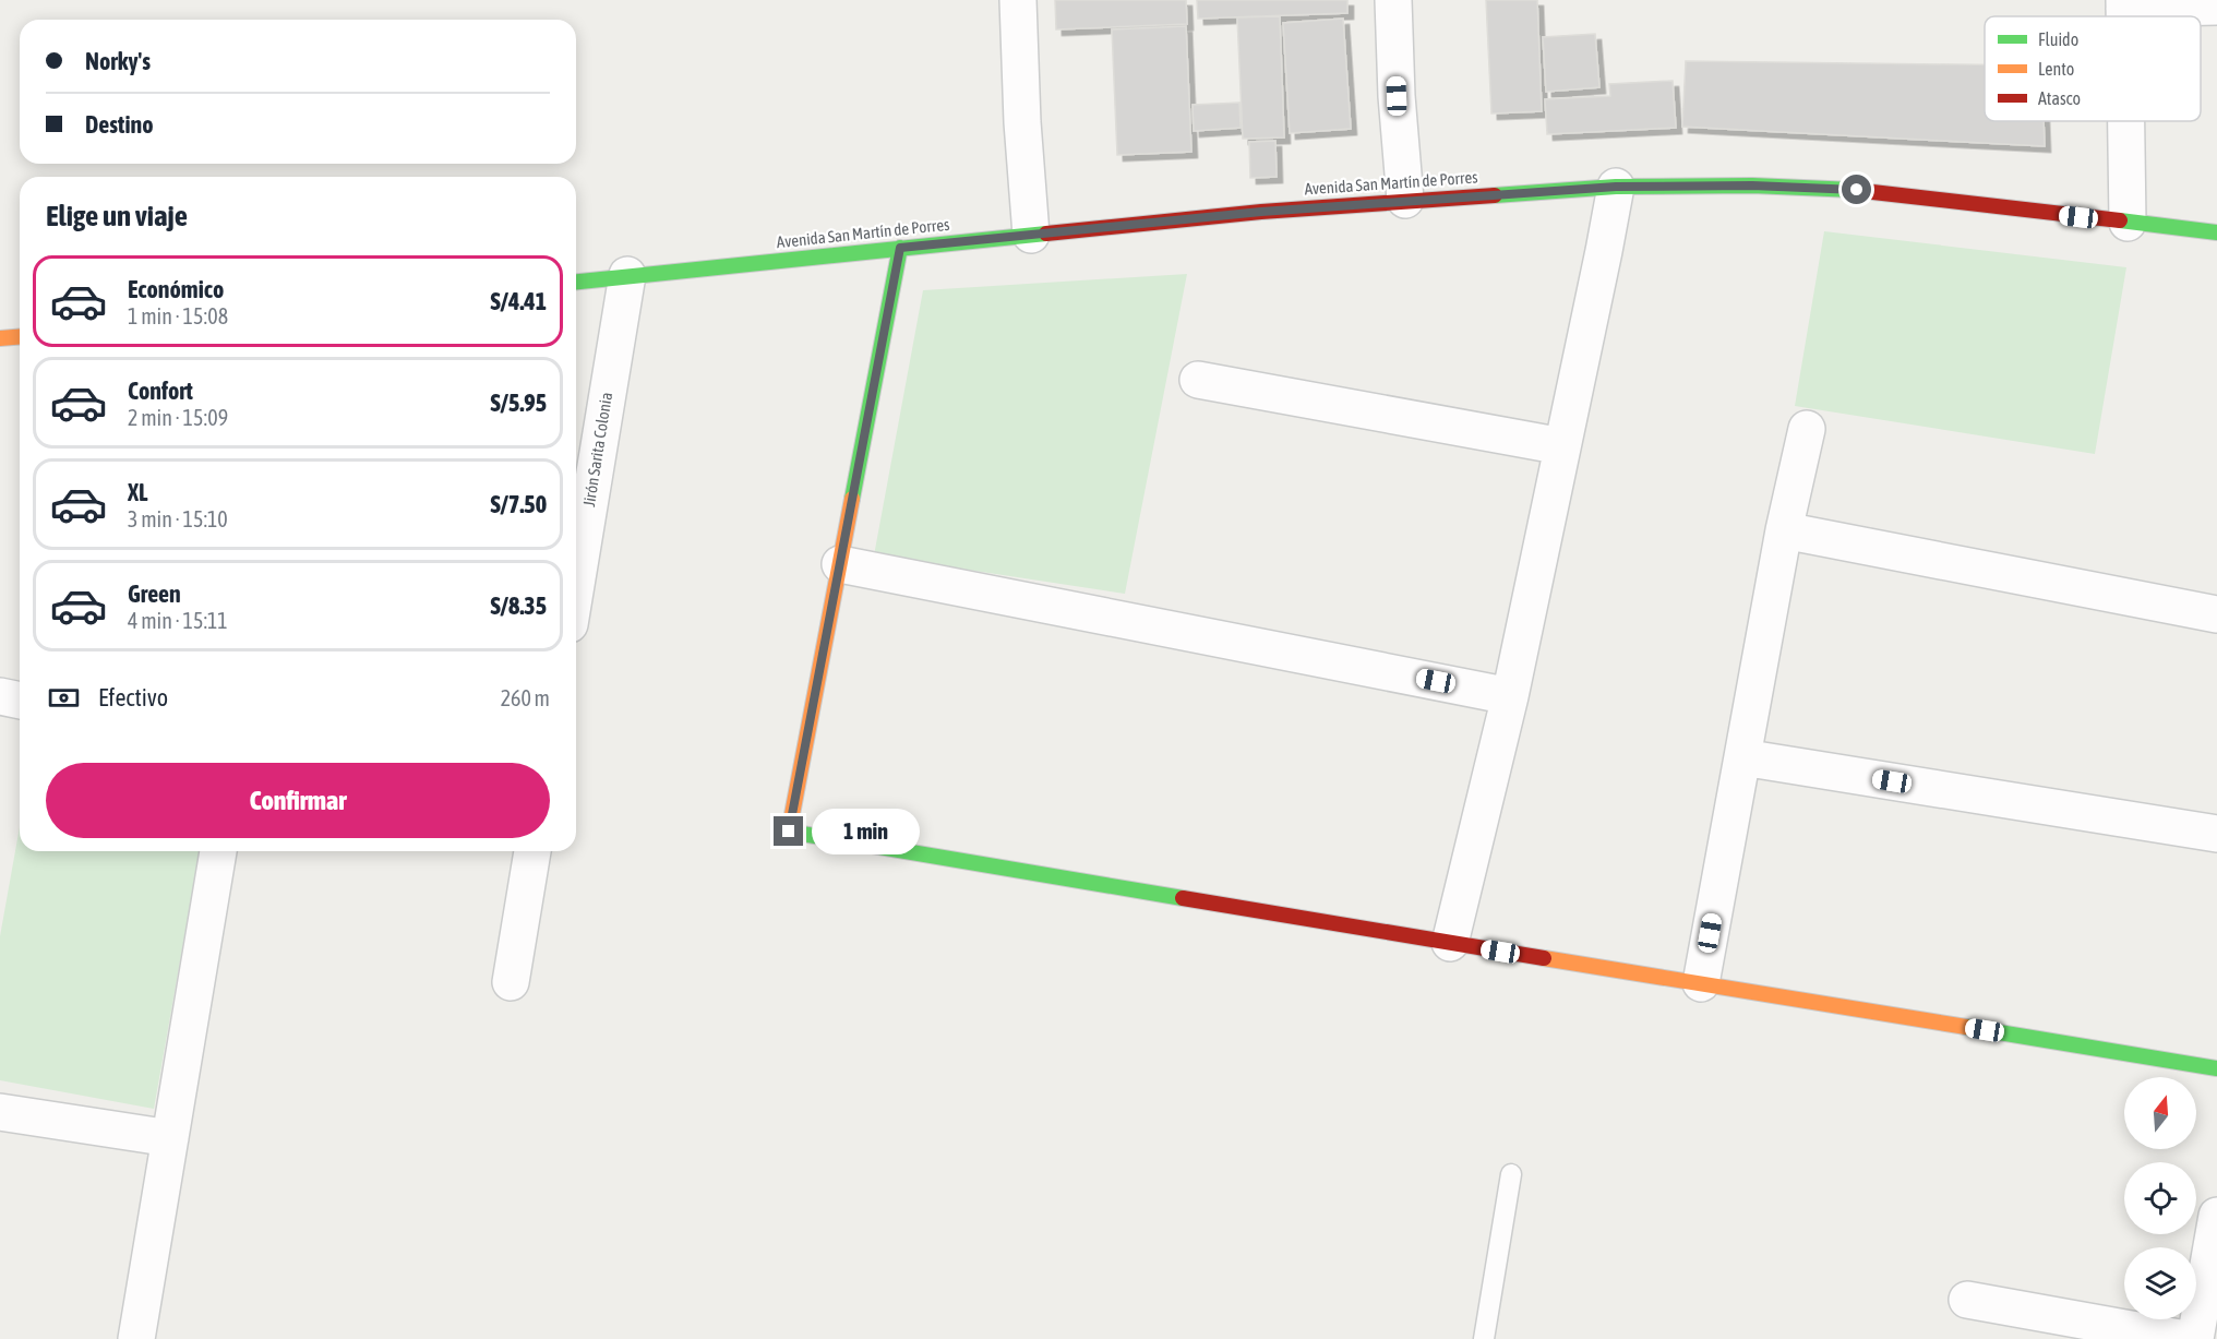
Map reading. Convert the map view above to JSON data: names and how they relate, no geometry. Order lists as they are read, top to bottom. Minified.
{"streets":{"street":["Avenida San Martín de Porres","Jirón Sarita Colonia"]},"crossings":[["Avenida San Martín de Porres","Jirón Sarita Colonia"]],"legend":["Fluido","Lento","Atasco"],"north":"top","page":{"banner":["Norky's","Destino"],"heading":"Elige un viaje","list":[{"name":"Económico","note":"1 min · 15:08","value":"S/4.41"},{"name":"Confort","note":"2 min · 15:09","value":"S/5.95"},{"name":"XL","note":"3 min · 15:10","value":"S/7.50"},{"name":"Green","note":"4 min · 15:11","value":"S/8.35"}],"pay":["Efectivo","260 m"],"buttons":"Confirmar","bubble":"1 min"}}
